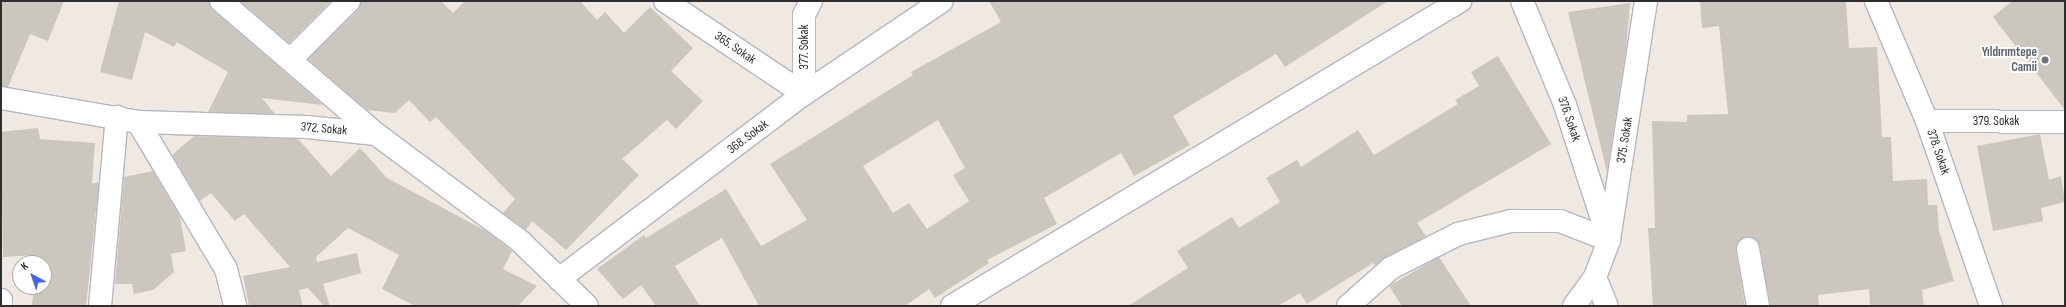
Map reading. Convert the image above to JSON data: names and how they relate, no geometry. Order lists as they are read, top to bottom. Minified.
{"streets":{"street":["377. Sokak","365. Sokak","376. Sokak","379. Sokak","372. Sokak","368. Sokak","375. Sokak","378. Sokak"]},"crossings":[["377. Sokak","365. Sokak"],["377. Sokak","368. Sokak"],["365. Sokak","368. Sokak"],["376. Sokak","375. Sokak"],["379. Sokak","378. Sokak"]],"places":["Yıldırımtepe Camii"],"north":"top left"}
